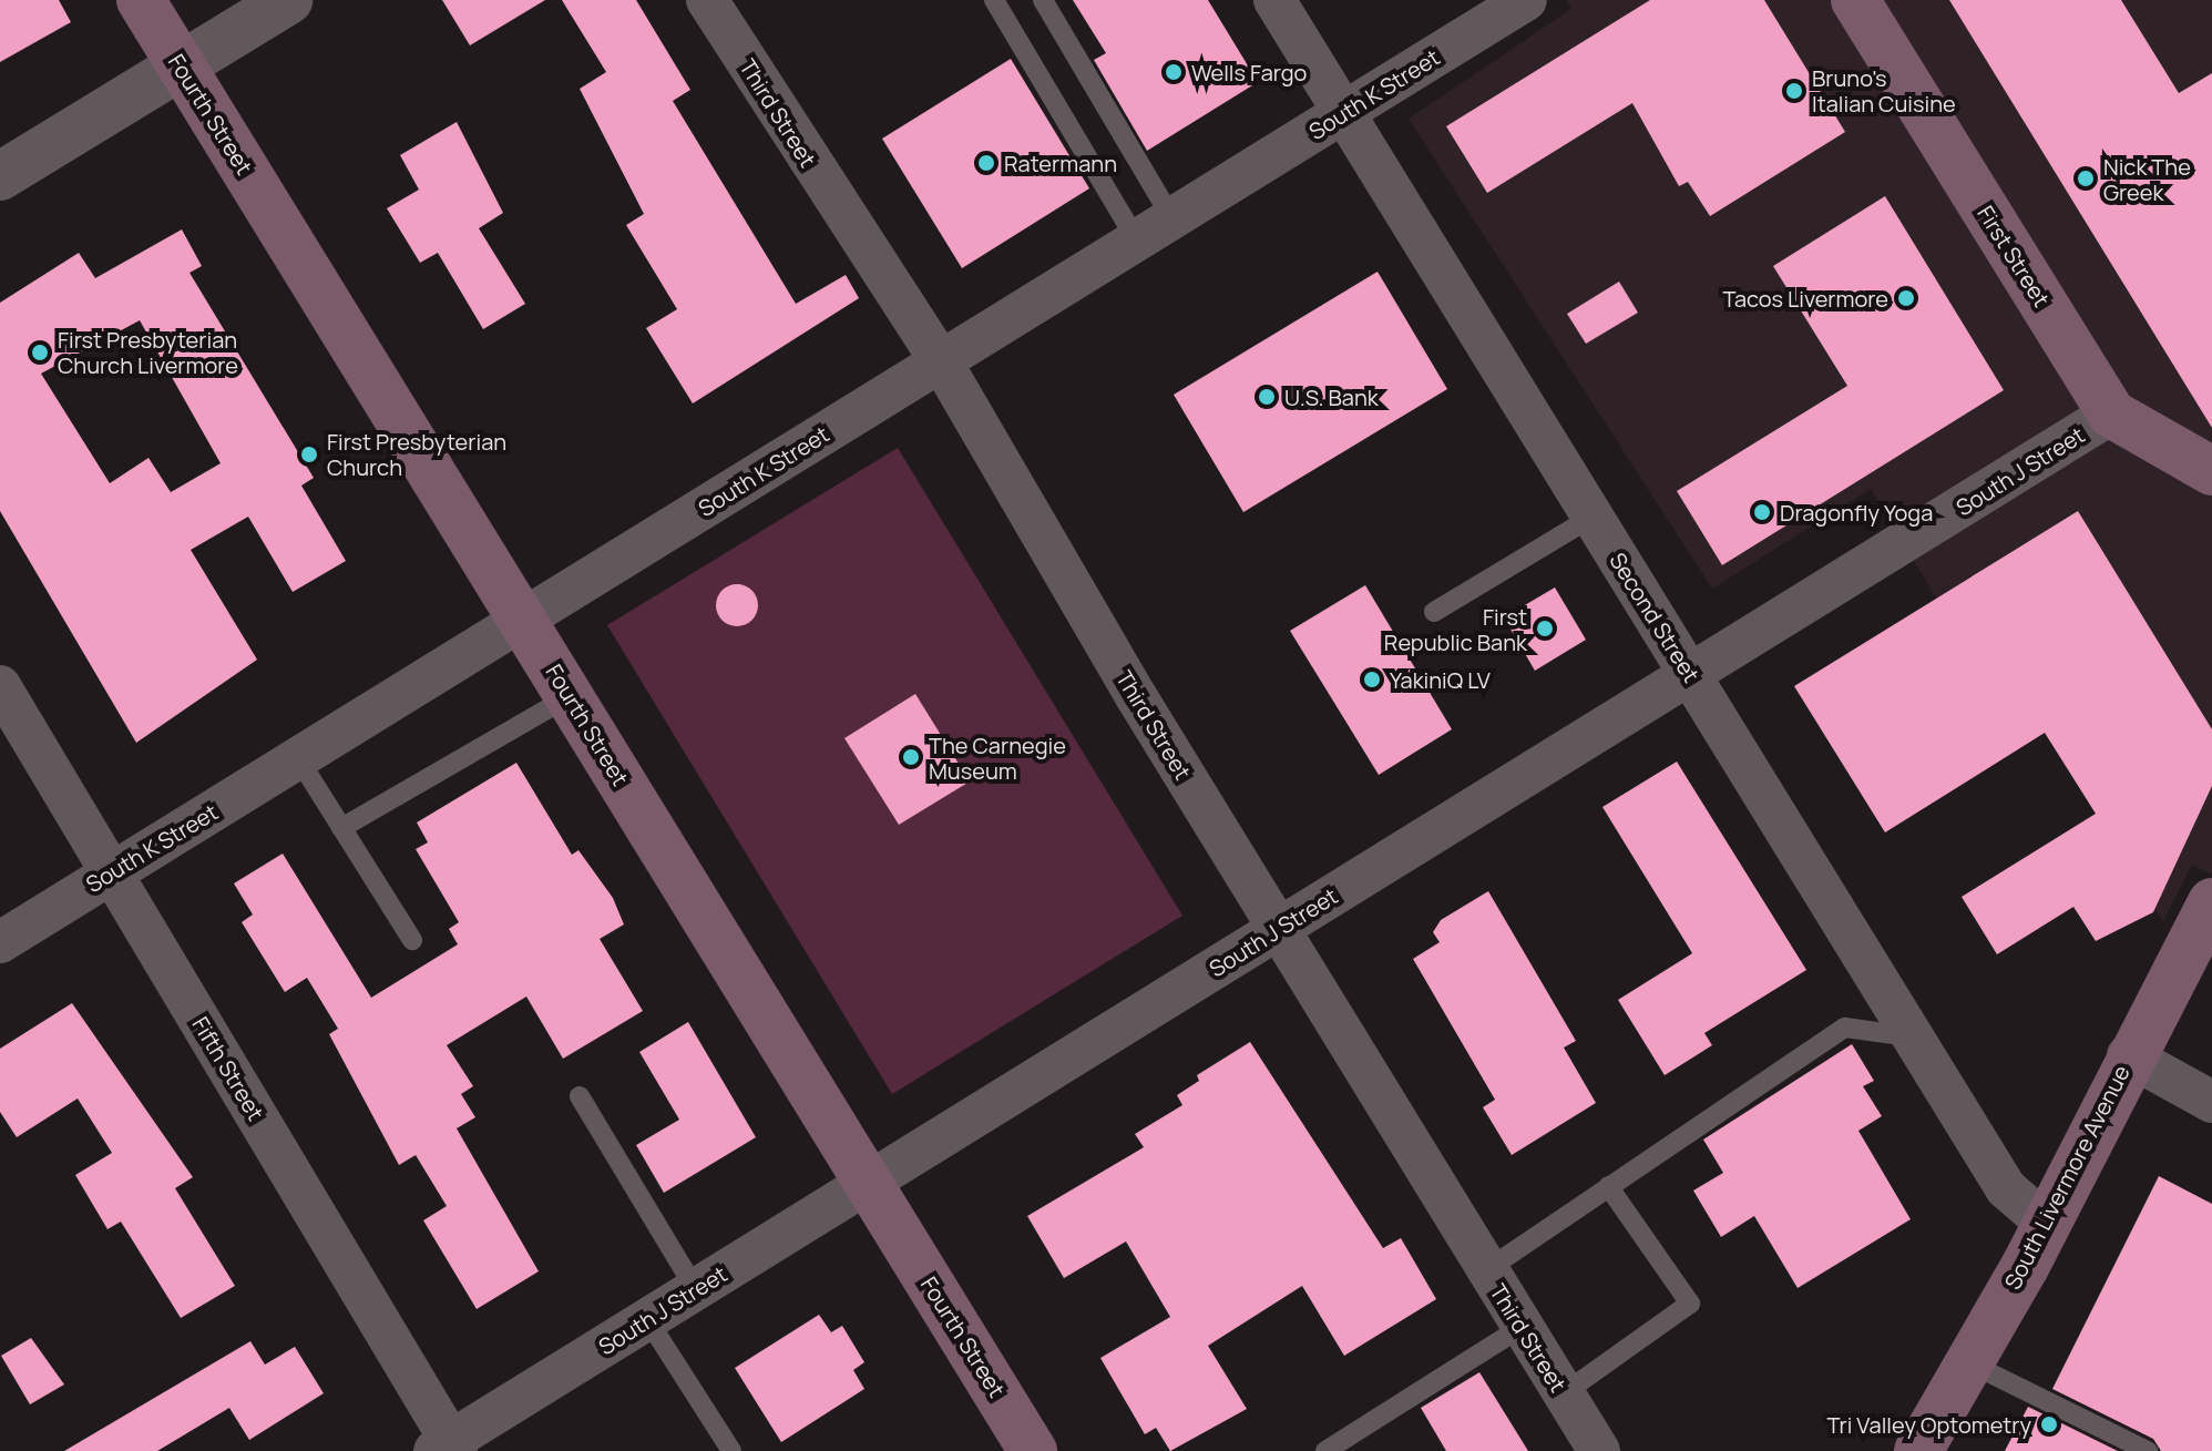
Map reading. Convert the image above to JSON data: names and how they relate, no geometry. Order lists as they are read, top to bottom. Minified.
{"streets":{"main road":["Fourth Street","First Street","South Livermore Avenue"],"street":["South K Street","Third Street","South J Street","Second Street","Fifth Street"]},"crossings":[["South K Street","Third Street"],["South K Street","Fourth Street"],["South K Street","Second Street"],["South K Street","Fifth Street"],["Third Street","South J Street"],["Fourth Street","South J Street"],["First Street","South J Street"],["South J Street","Second Street"],["South J Street","Fifth Street"],["Second Street","South Livermore Avenue"]],"places":["Wells Fargo","Bruno's Italian Cuisine","Ratermann","Nick The Greek","Tacos Livermore","First Presbyterian Church Livermore","U.S. Bank","First Presbyterian Church","Dragonfly Yoga","First Republic Bank","YakiniQ LV","The Carnegie Museum","Tri Valley Optometry"]}
